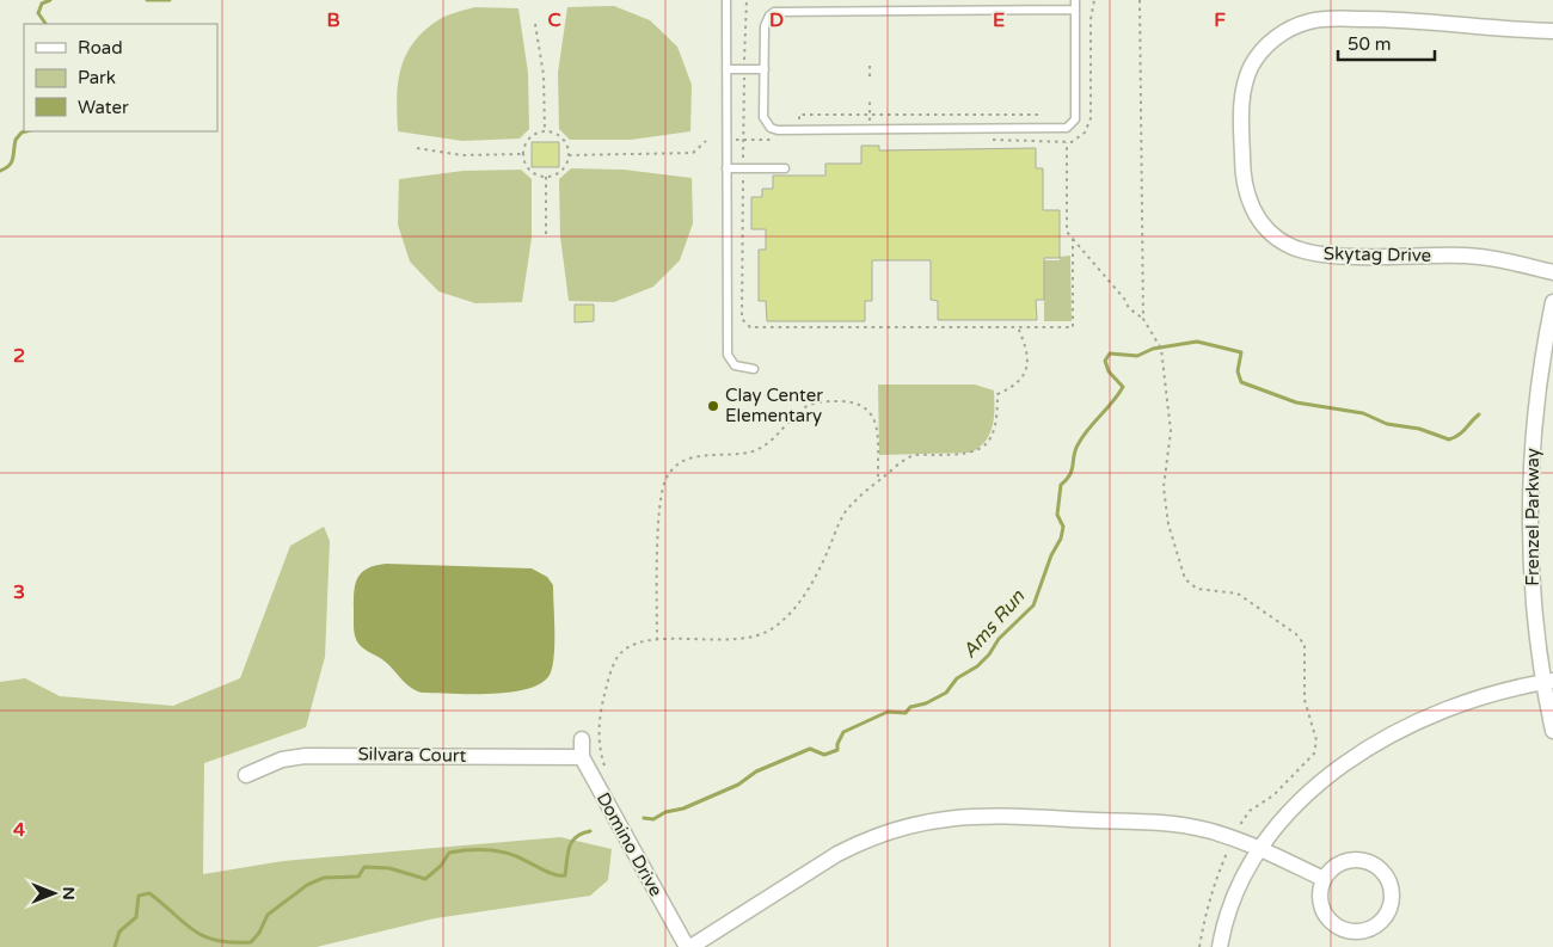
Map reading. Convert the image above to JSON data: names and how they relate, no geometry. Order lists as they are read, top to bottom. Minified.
{"streets":{"street":["Skytag Drive","Frenzel Parkway","Silvara Court","Domino Drive"]},"crossings":[["Silvara Court","Domino Drive"]],"water":["Ams Run"],"places":["Clay Center Elementary"],"legend":["Road","Park","Water"],"scale_bar":"50 m","north":"right","grid":{"columns":["B","C","D","E","F"],"rows":["2","3","4"]}}
